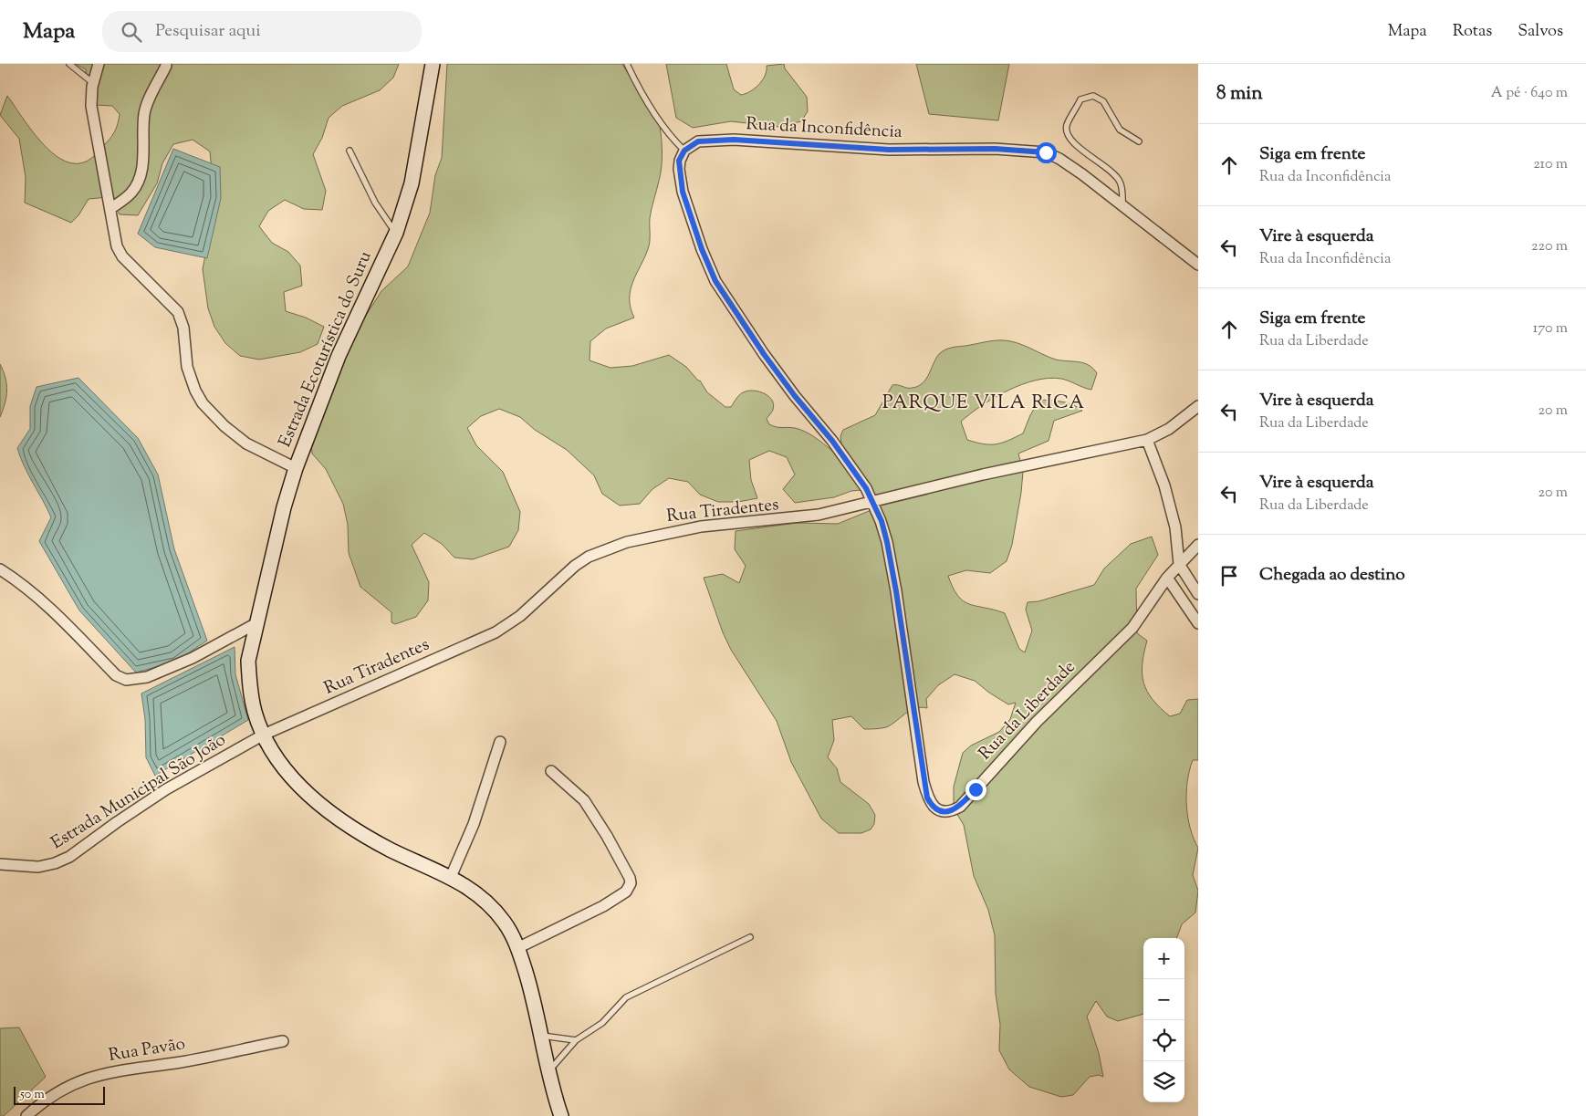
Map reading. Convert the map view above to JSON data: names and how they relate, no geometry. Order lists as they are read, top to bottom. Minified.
{"streets":{"main road":["Estrada Ecoturística do Suru"],"street":["Rua da Inconfidência","Rua Tiradentes","Rua da Liberdade","Estrada Municipal São João","Rua Pavão"]},"crossings":[["Estrada Ecoturística do Suru","Rua Tiradentes"],["Estrada Ecoturística do Suru","Estrada Municipal São João"],["Rua Tiradentes","Rua da Liberdade"],["Rua Tiradentes","Estrada Municipal São João"]],"districts":["PARQUE VILA RICA"],"scale_bar":"50 m","page":{"header":"Mapa","search":"Pesquisar aqui","nav":["Mapa","Rotas","Salvos"],"heading":["8 min","A pé · 640 m"],"list":[["Siga em frente","Rua da Inconfidência","210 m"],["Vire à esquerda","Rua da Inconfidência","220 m"],["Siga em frente","Rua da Liberdade","170 m"],["Vire à esquerda","Rua da Liberdade","20 m"],["Vire à esquerda","Rua da Liberdade","20 m"],"Chegada ao destino"],"map_buttons":["+","−"],"scale":"50 m"}}
